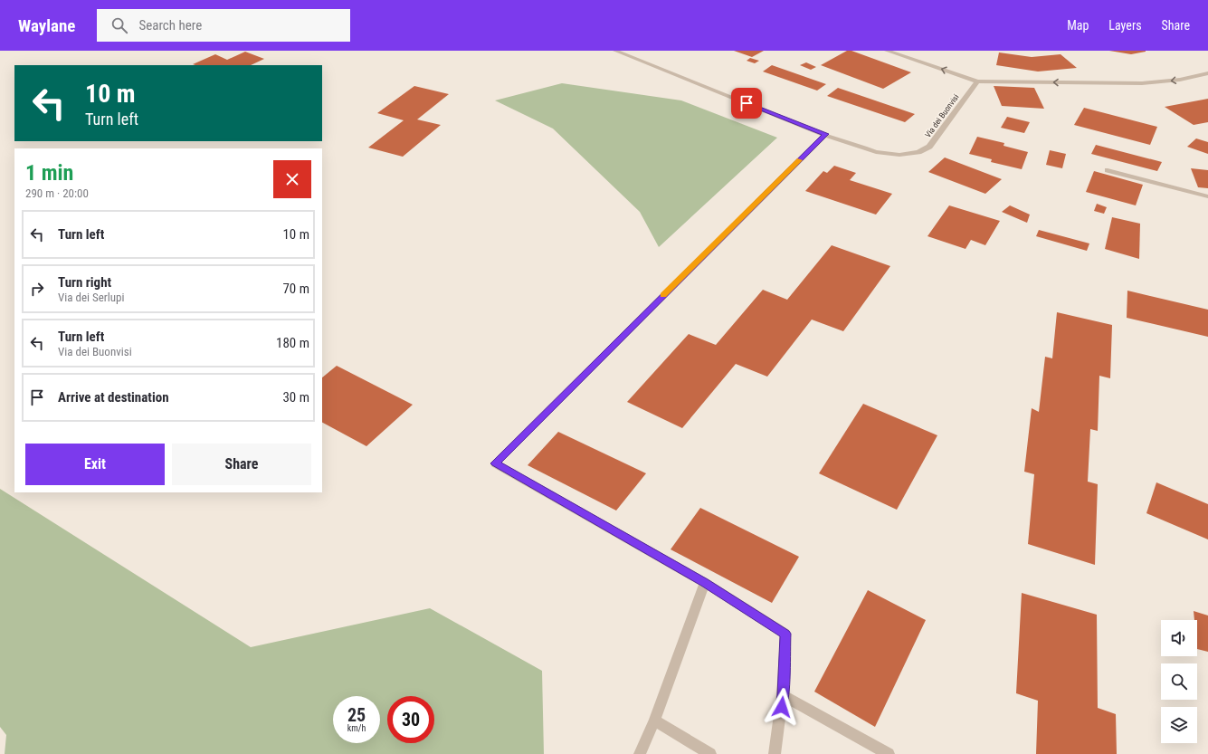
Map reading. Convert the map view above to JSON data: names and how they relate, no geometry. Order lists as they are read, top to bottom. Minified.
{"streets":{"street":["Via dei Buonvisi"]},"page":{"header":"Waylane","search":"Search here","nav":["Map","Layers","Share"],"turn":["10 m","Turn left"],"heading":["1 min","290 m · 20:00"],"list":[{"name":"Turn left","value":"10 m"},{"name":"Turn right","note":"Via dei Serlupi","value":"70 m"},{"name":"Turn left","note":"Via dei Buonvisi","value":"180 m"},{"name":"Arrive at destination","value":"30 m"}],"buttons":["Exit","Share"],"speed":"25 km/h","limit":"30"}}
